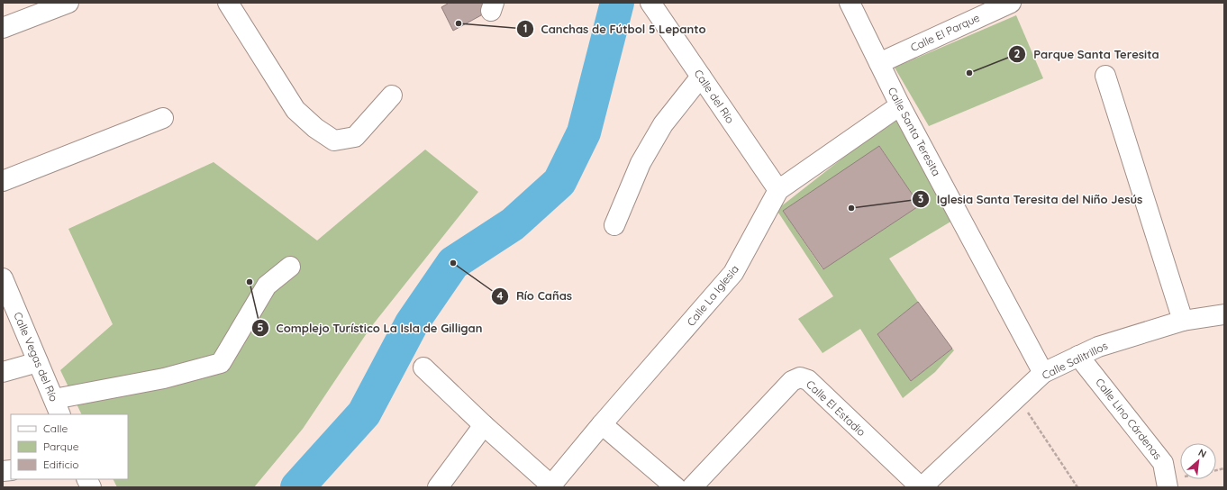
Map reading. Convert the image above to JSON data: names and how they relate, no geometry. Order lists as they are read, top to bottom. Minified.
{"streets":{"street":["Calle El Parque","Calle del Río","Calle Santa Teresita","Calle La Iglesia","Calle Vegas del Río","Calle Salitrillos","Calle El Estadio","Calle Lino Cárdenas"]},"crossings":[["Calle El Parque","Calle Santa Teresita"],["Calle del Río","Calle La Iglesia"],["Calle Santa Teresita","Calle La Iglesia"],["Calle Santa Teresita","Calle Salitrillos"],["Calle Salitrillos","Calle El Estadio"],["Calle Salitrillos","Calle Lino Cárdenas"]],"places":["Canchas de Fútbol 5 Lepanto","Parque Santa Teresita","Iglesia Santa Teresita del Niño Jesús","Río Cañas","Complejo Turístico La Isla de Gilligan"],"legend":["Calle","Parque","Edificio"],"north":"top right"}
